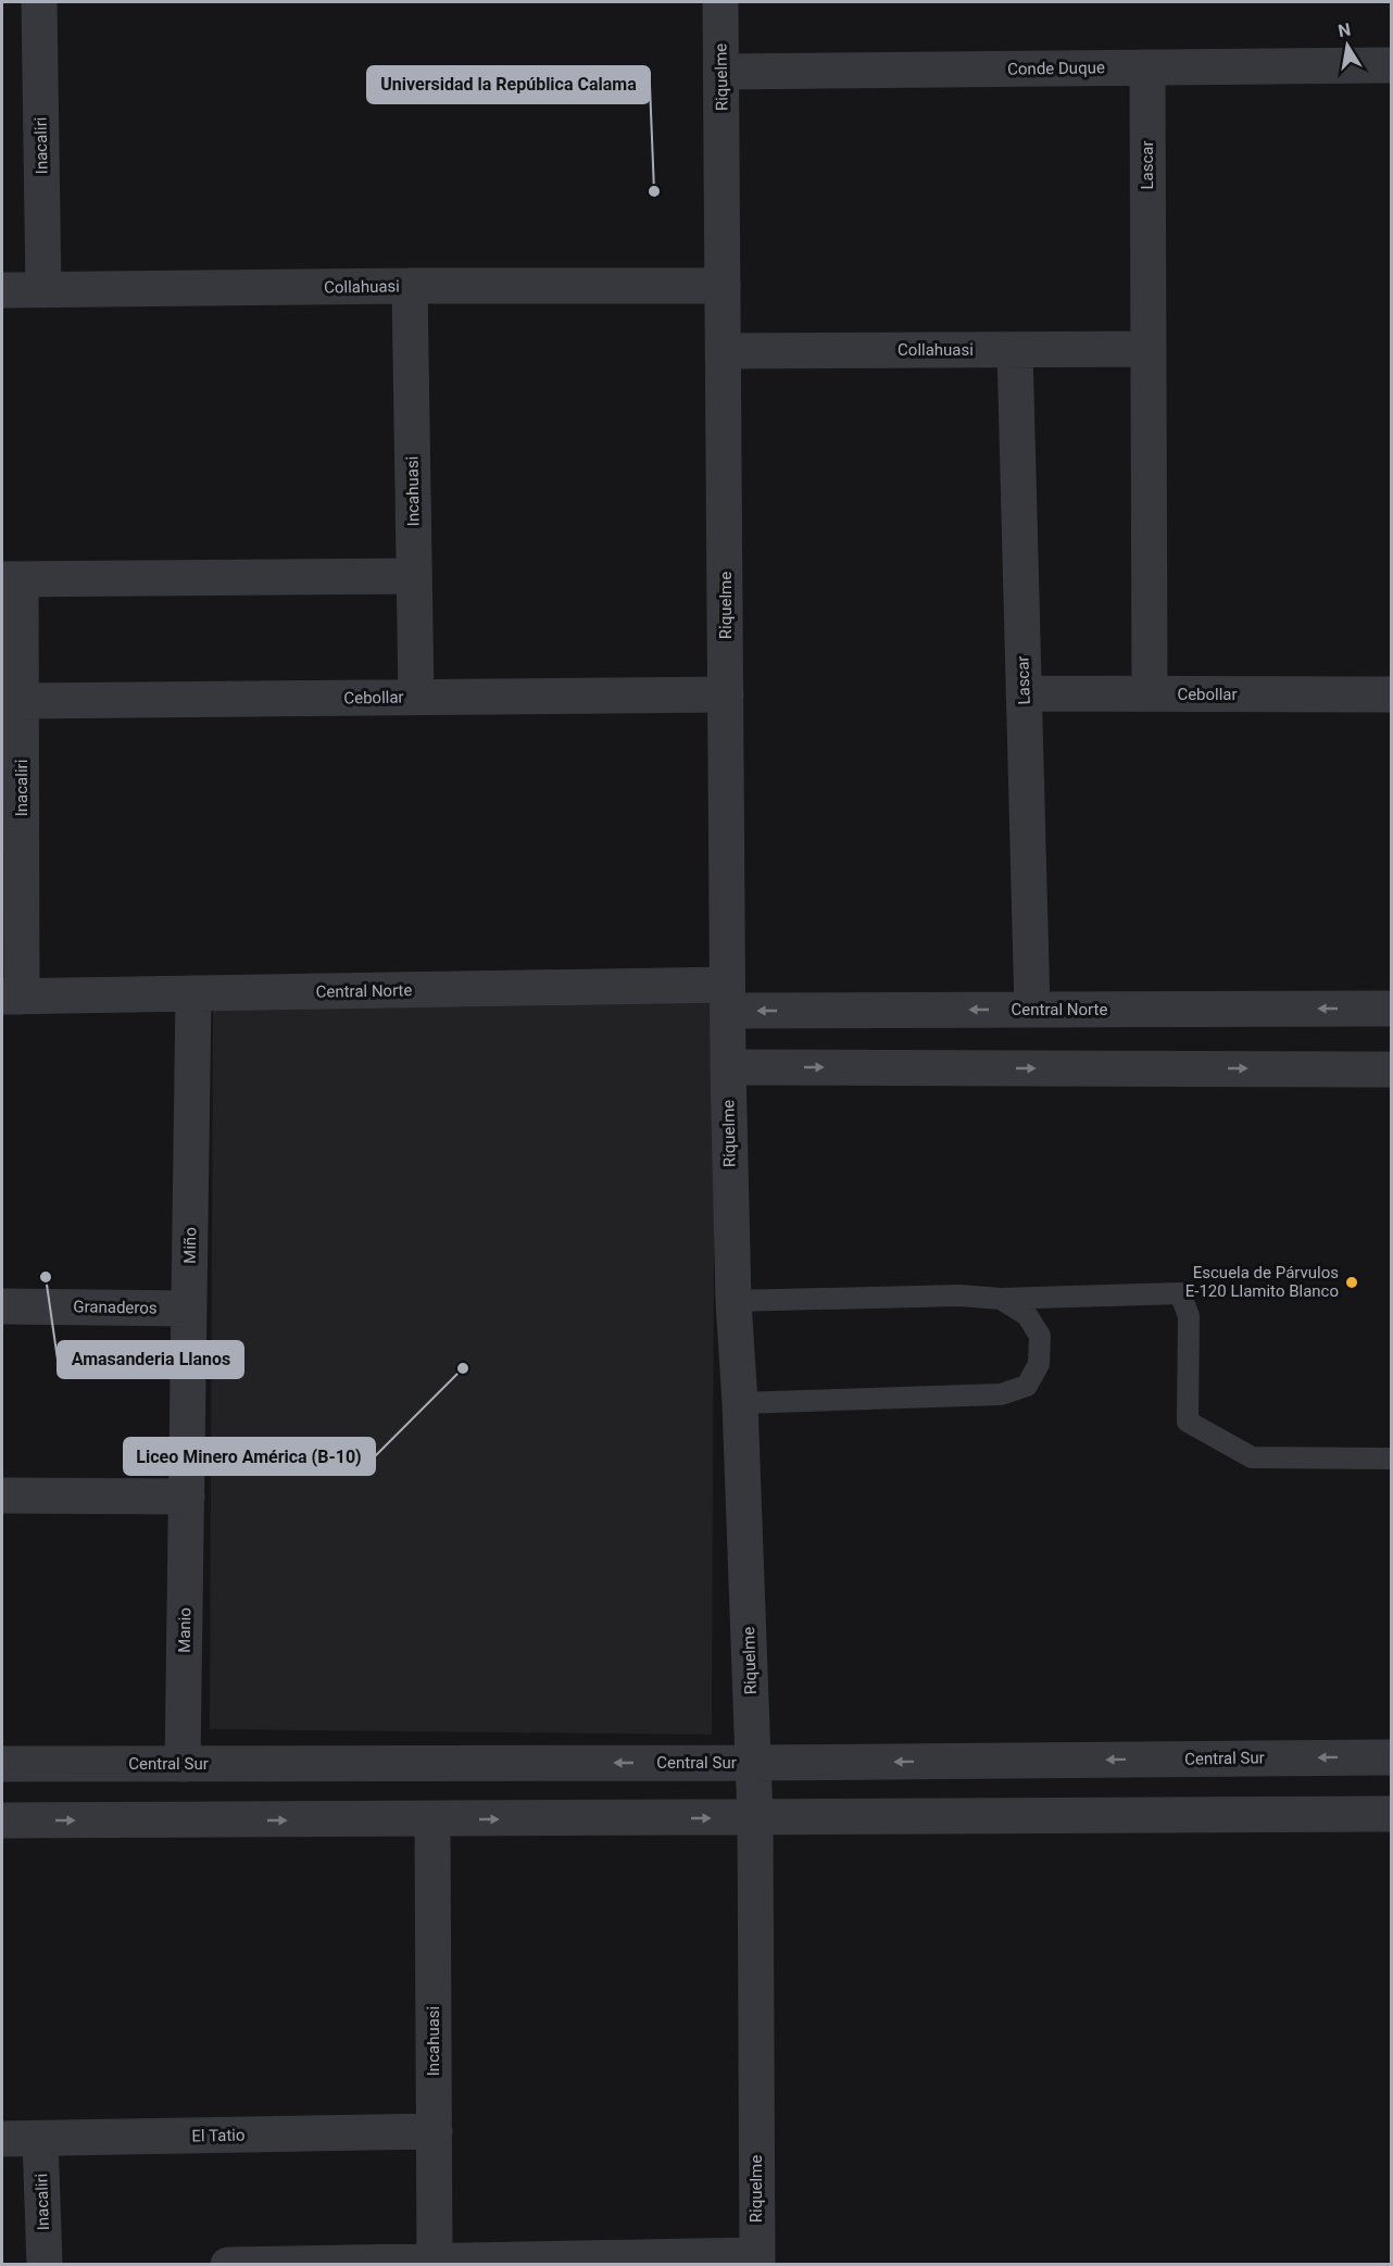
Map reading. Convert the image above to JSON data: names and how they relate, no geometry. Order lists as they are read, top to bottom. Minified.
{"streets":{"street":["Conde Duque","Riquelme","Inacaliri","Lascar","Collahuasi","Incahuasi","Cebollar","Central Norte","Miño","Granaderos","Manio","Central Sur","El Tatio"]},"crossings":[["Conde Duque","Riquelme"],["Conde Duque","Lascar"],["Riquelme","Collahuasi"],["Riquelme","Cebollar"],["Riquelme","Central Norte"],["Riquelme","Central Sur"],["Inacaliri","Collahuasi"],["Inacaliri","Cebollar"],["Inacaliri","Central Norte"],["Inacaliri","El Tatio"],["Lascar","Collahuasi"],["Lascar","Cebollar"],["Lascar","Central Norte"],["Collahuasi","Incahuasi"],["Incahuasi","Cebollar"],["Incahuasi","El Tatio"],["Central Norte","Miño"],["Miño","Granaderos"],["Miño","Manio"],["Manio","Central Sur"]],"places":["Universidad la República Calama","Amasanderia Llanos","Escuela de Párvulos E-120 Llamito Blanco","Liceo Minero América (B-10)"],"north":"top"}
